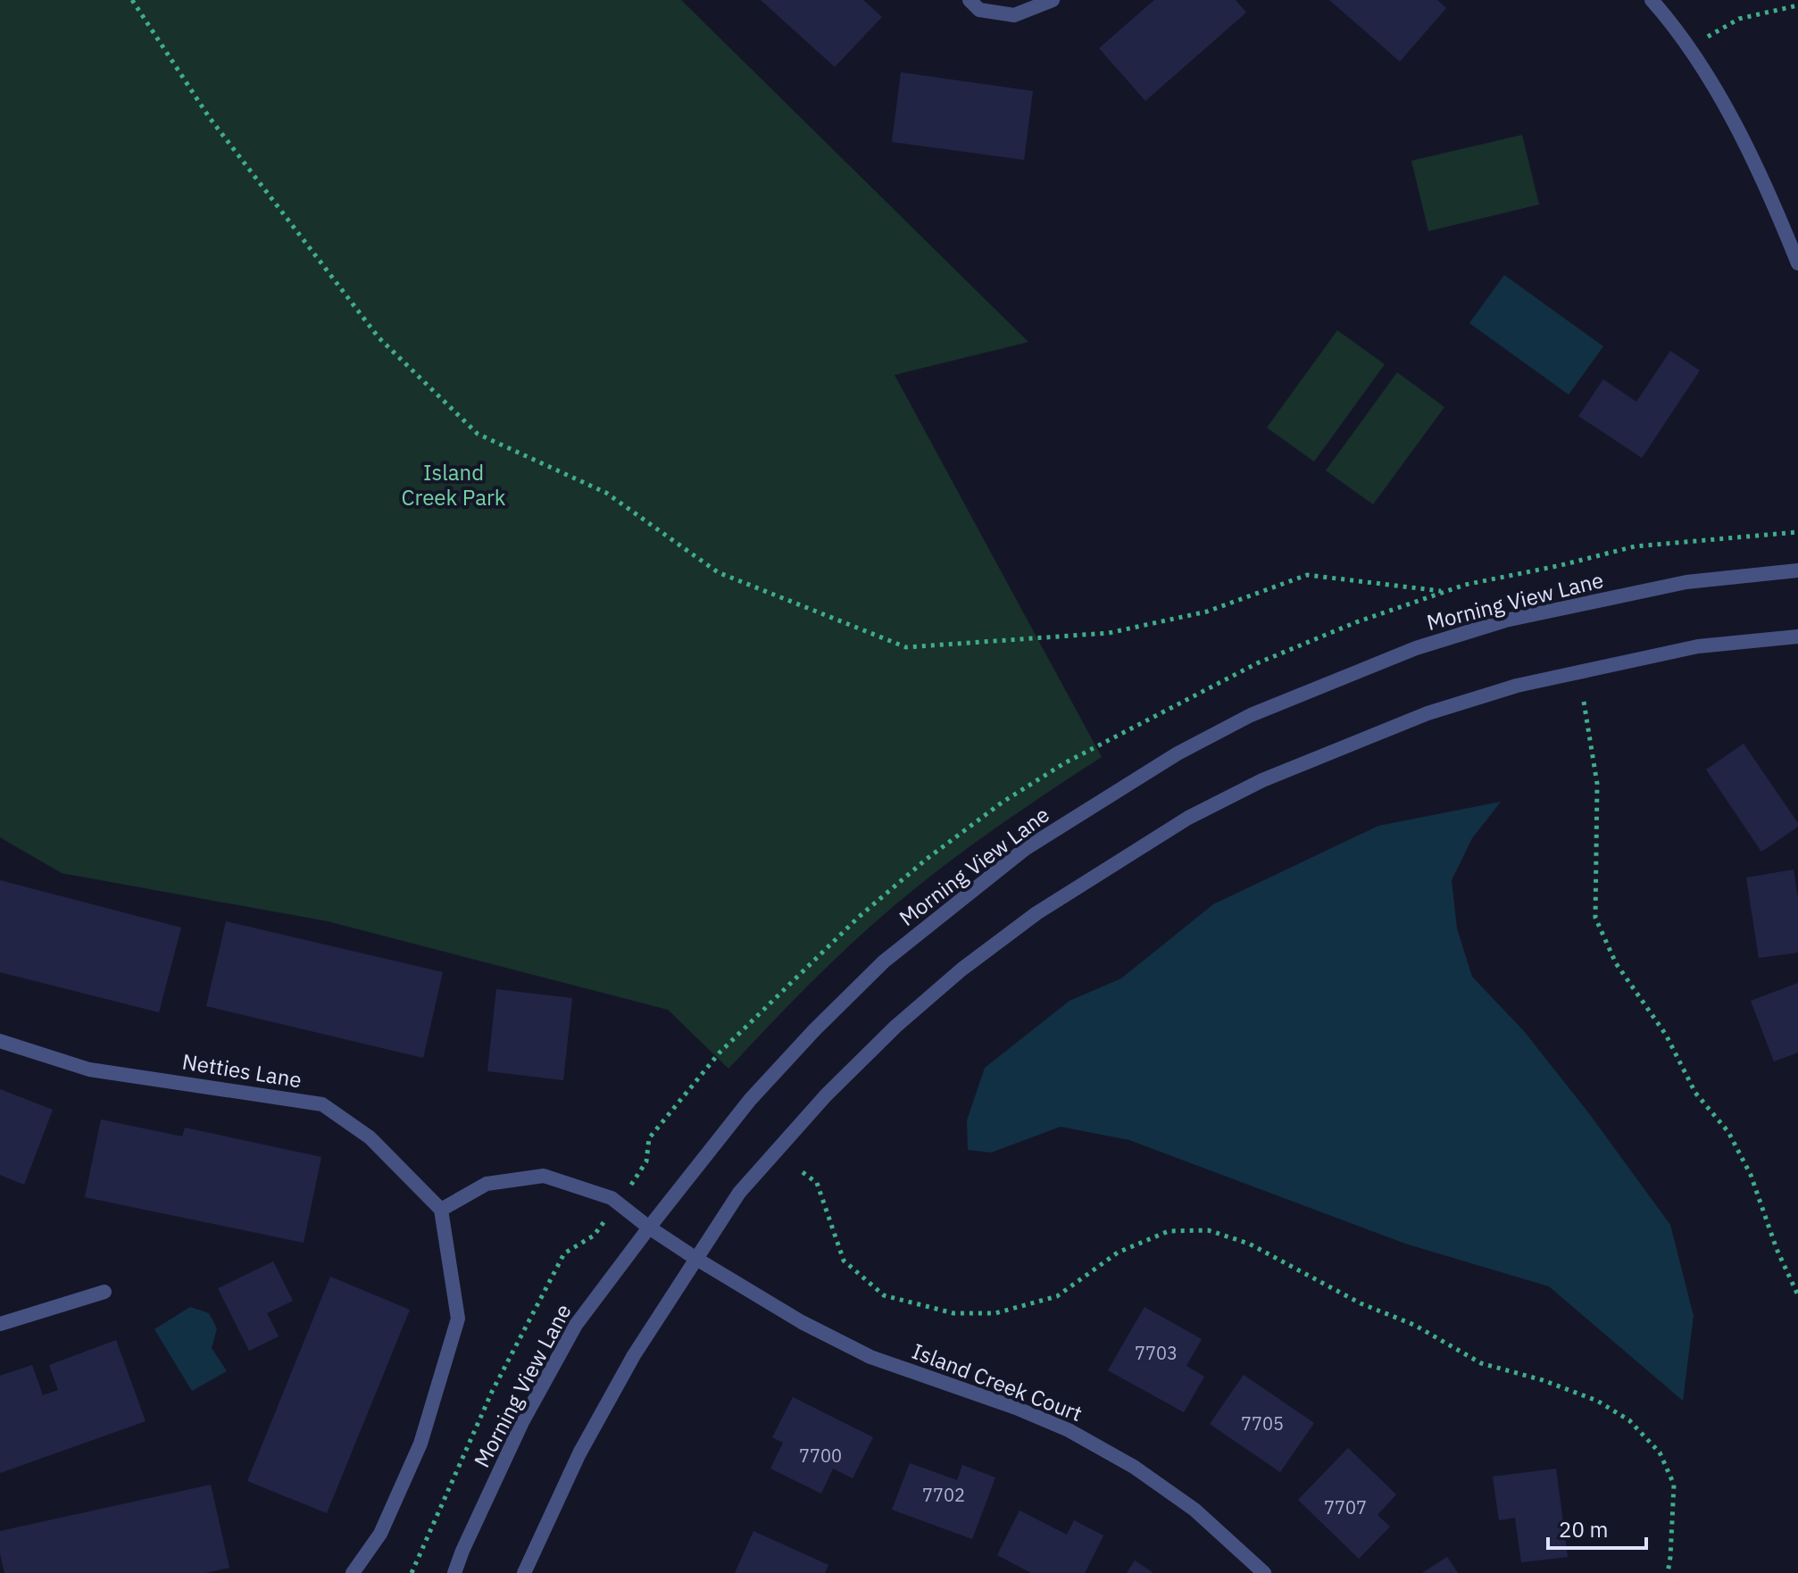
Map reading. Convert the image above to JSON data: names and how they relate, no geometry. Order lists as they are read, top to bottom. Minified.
{"streets":{"street":["Morning View Lane","Netties Lane","Island Creek Court"]},"crossings":[["Morning View Lane","Island Creek Court"]],"parks":["Island Creek Park"],"house_numbers":["7703","7705","7700","7702","7707"],"scale_bar":"20 m"}
